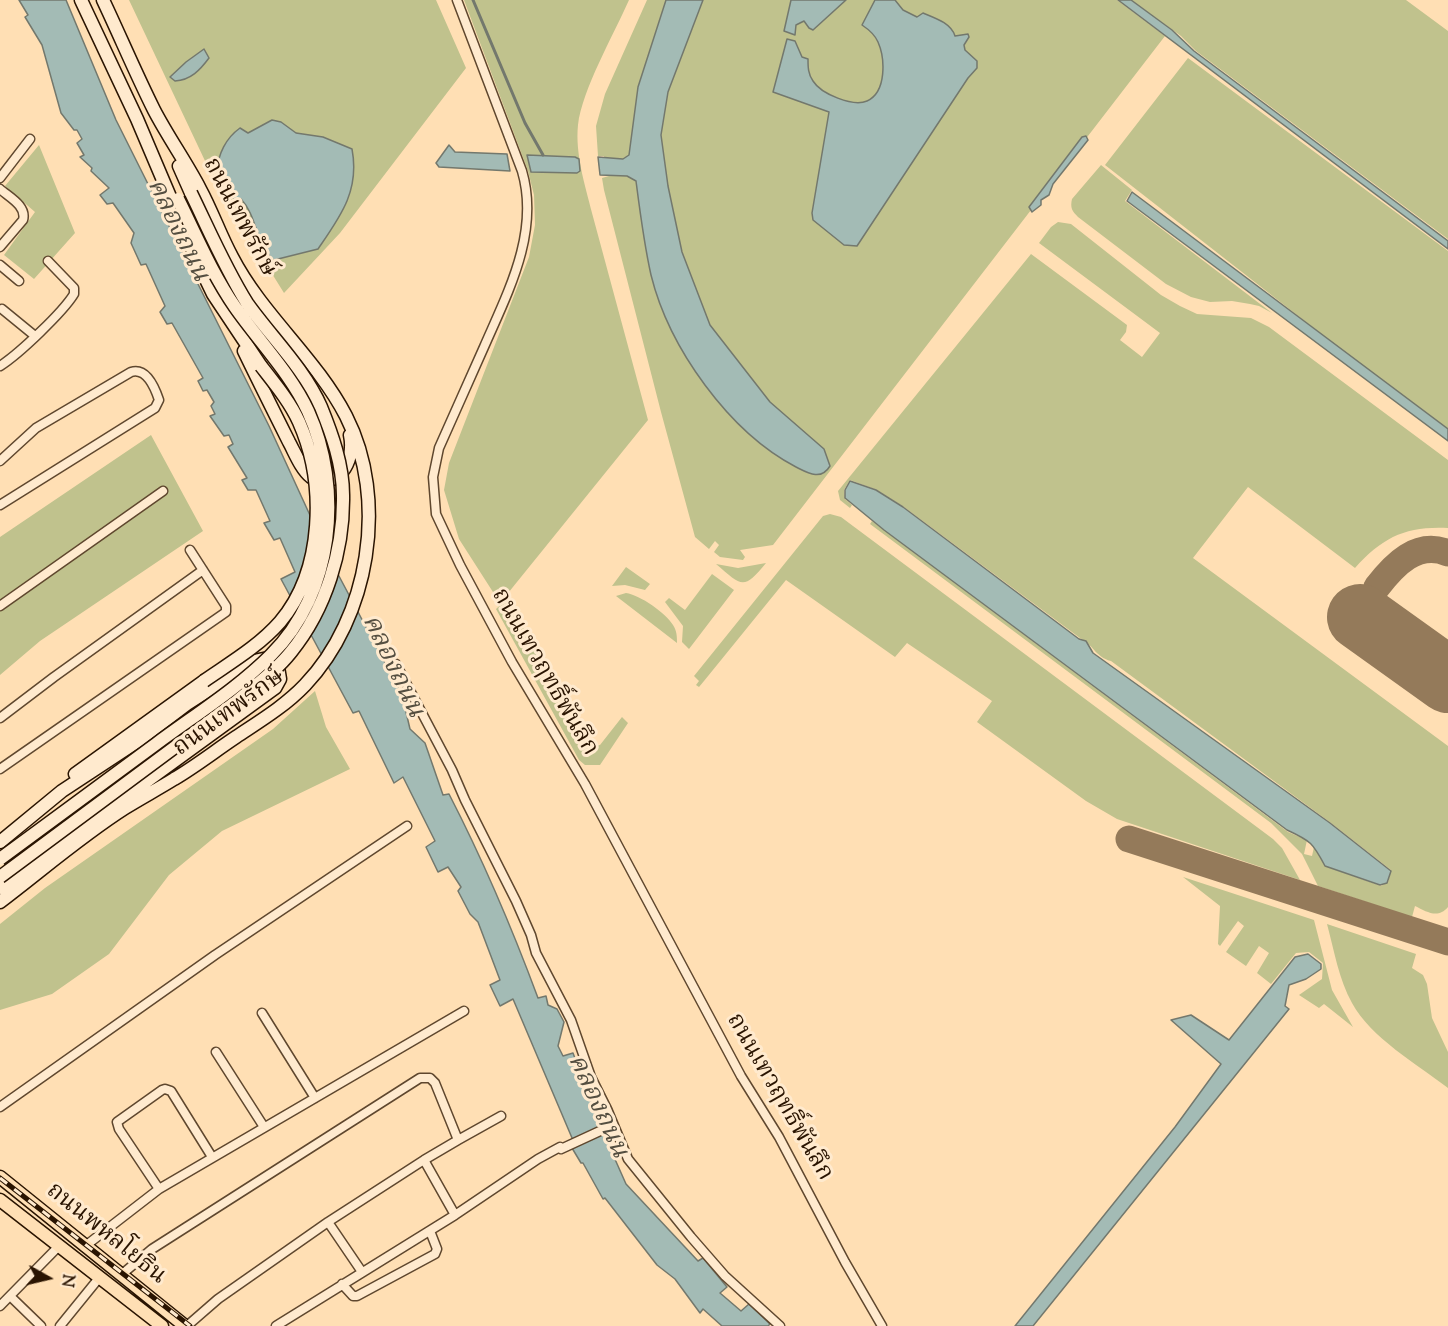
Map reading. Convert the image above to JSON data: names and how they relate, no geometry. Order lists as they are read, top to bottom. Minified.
{"streets":{"main road":["ถนนเทพรักษ์","ถนนพหลโยธิน"],"street":["ถนนเทวฤทธิ์พันลึก"]},"water":["คลองถนน"],"north":"right"}
